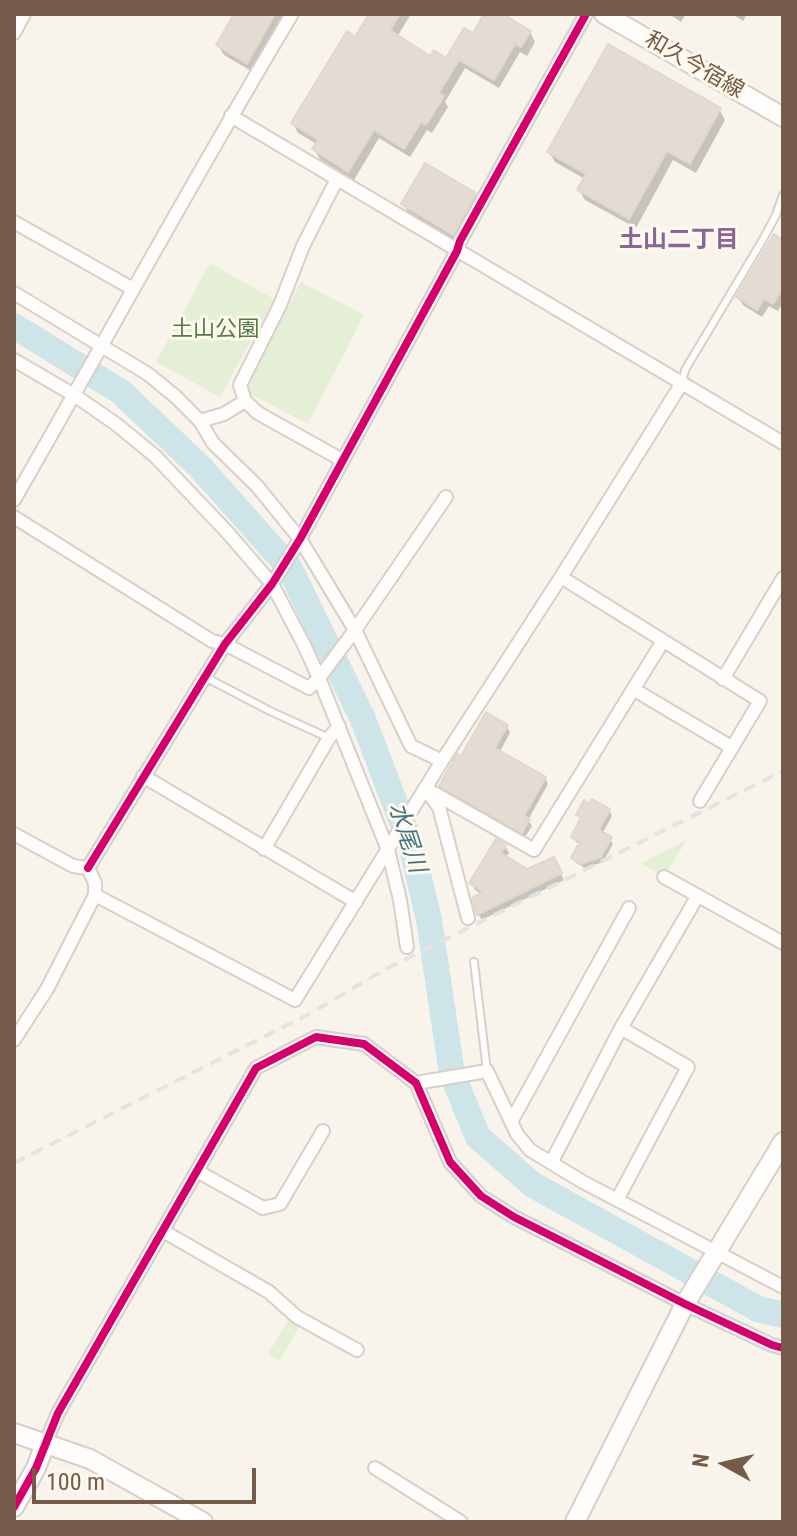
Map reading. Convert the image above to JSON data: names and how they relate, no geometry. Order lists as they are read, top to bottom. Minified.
{"streets":{"street":["和久今宿線"]},"districts":["土山二丁目"],"water":["水尾川"],"parks":["土山公園"],"scale_bar":"100 m","north":"left"}
